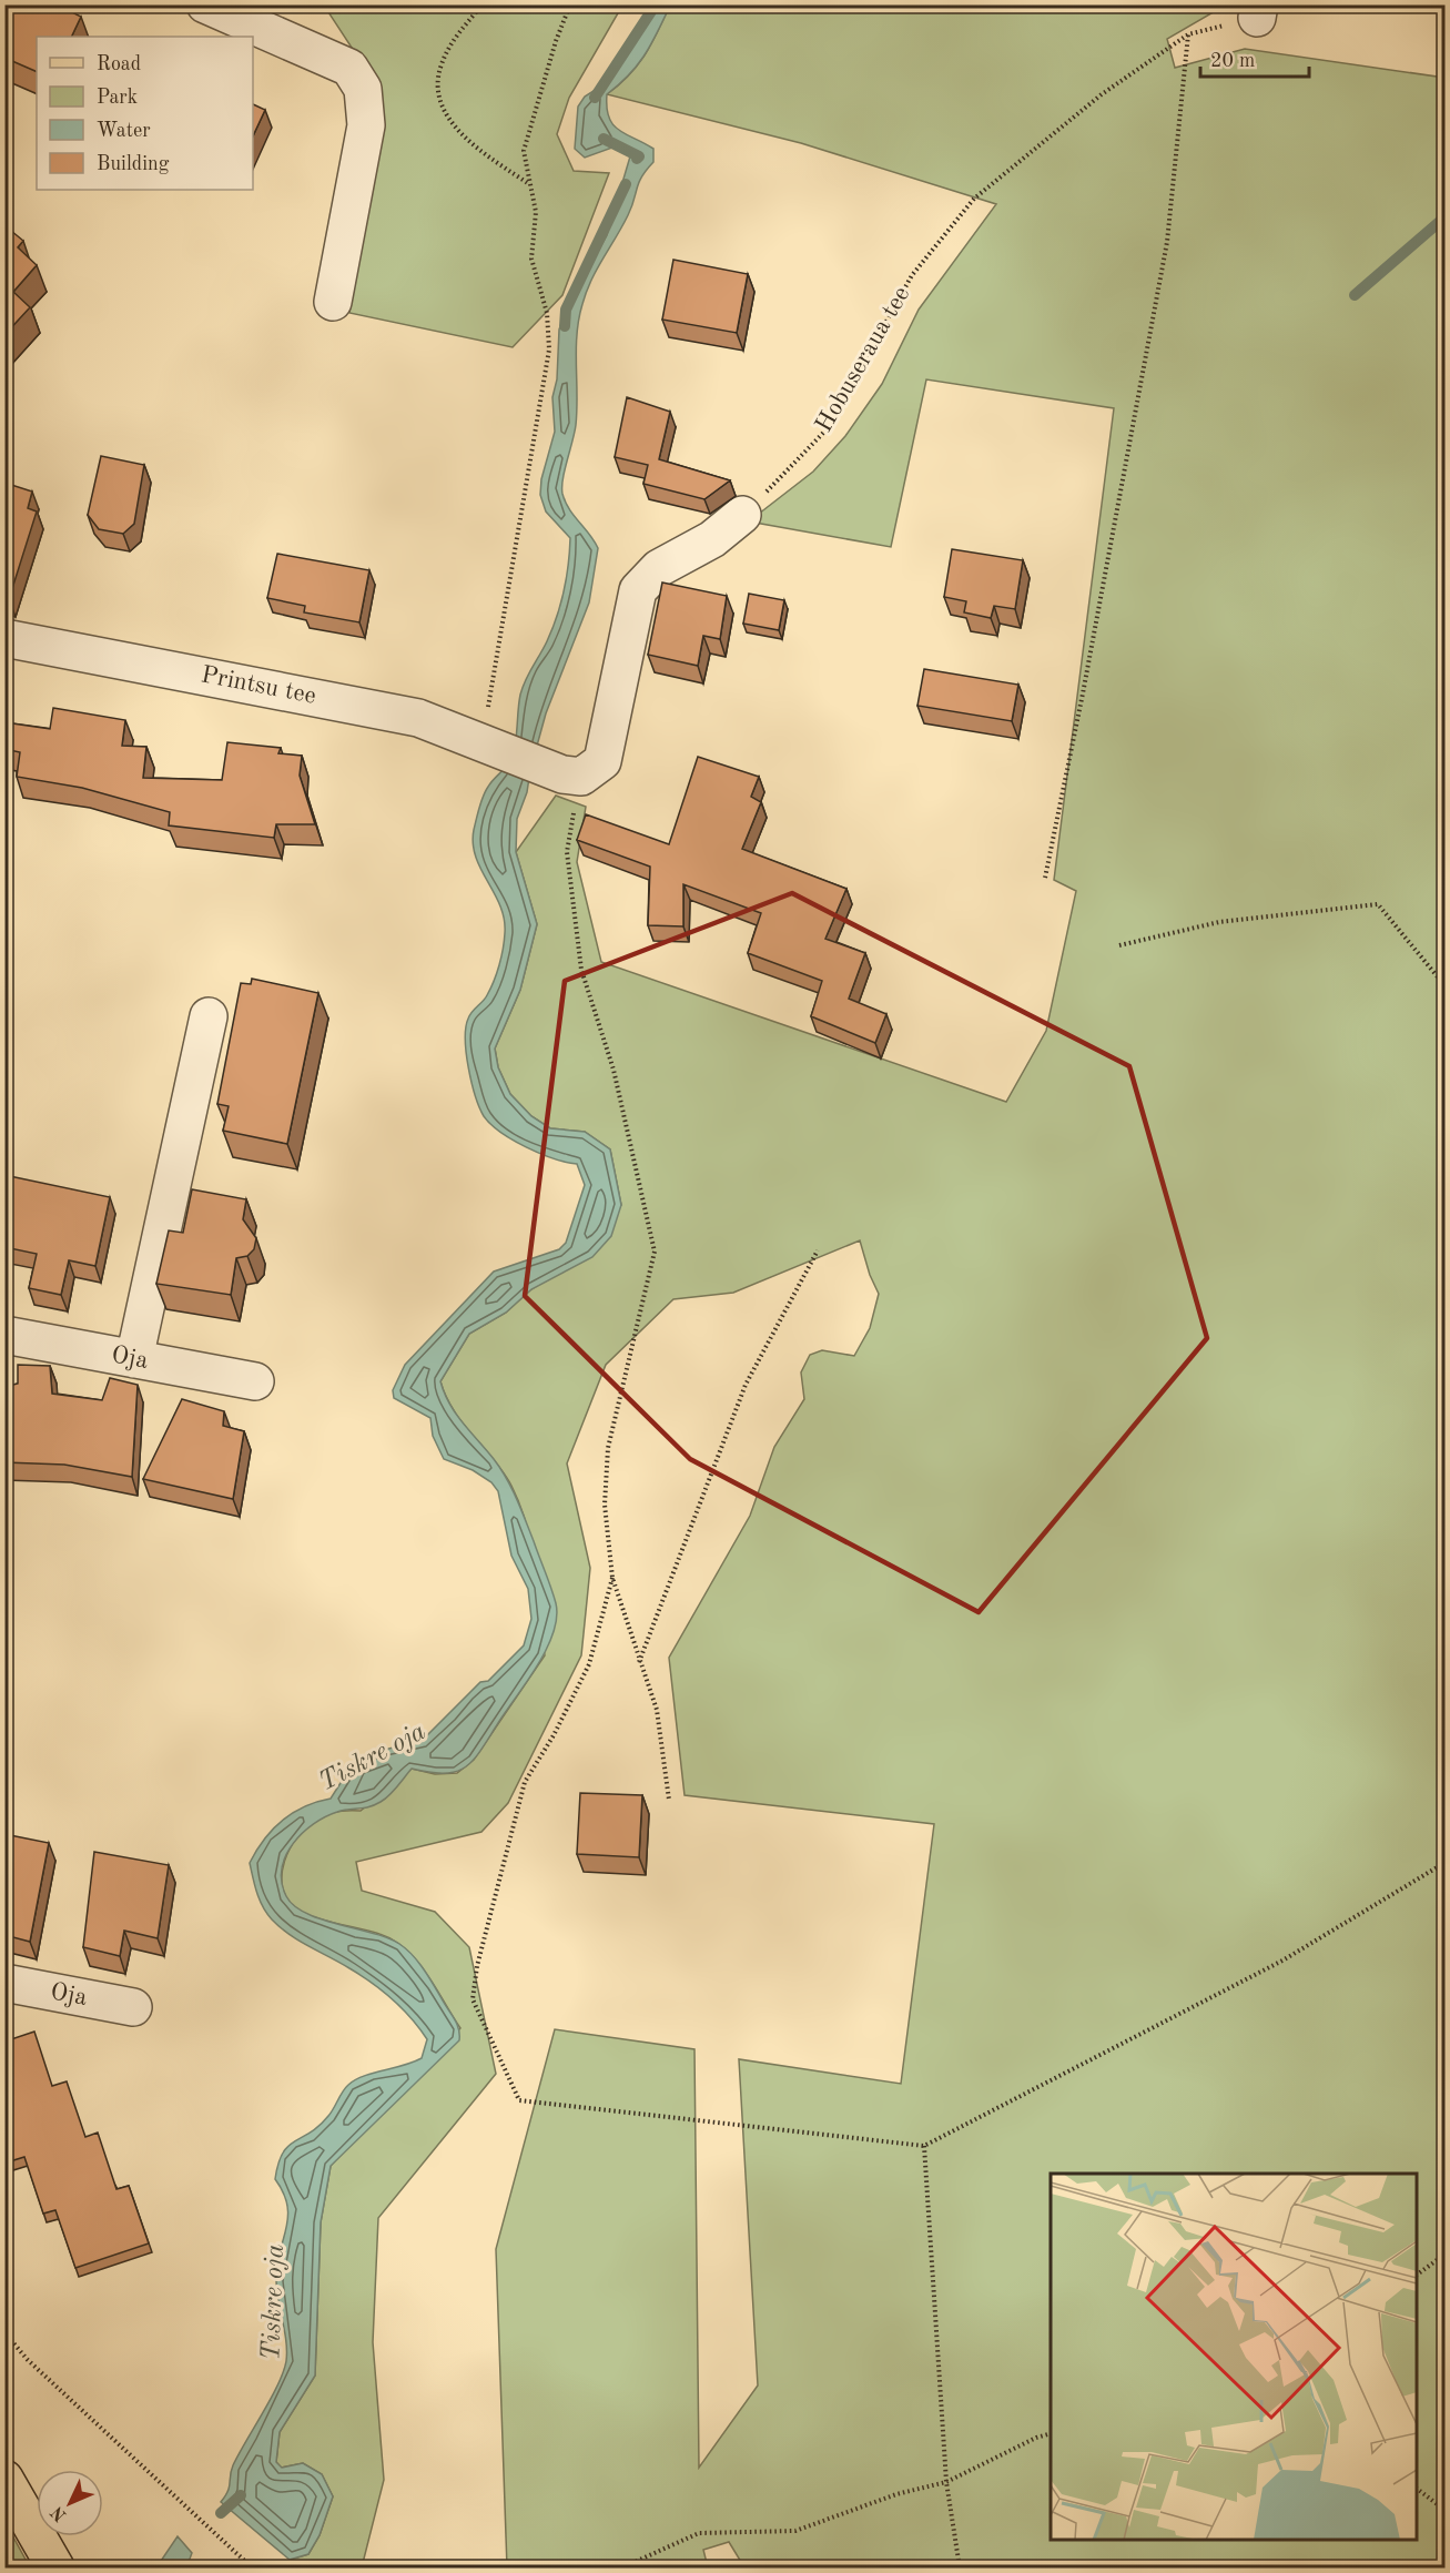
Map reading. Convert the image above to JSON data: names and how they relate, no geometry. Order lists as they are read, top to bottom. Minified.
{"streets":{"street":["Printsu tee","Oja"],"path":["Hobuseraua tee"]},"water":["Tiskre oja"],"legend":["Road","Park","Water","Building"],"scale_bar":"20 m","north":"bottom left"}
